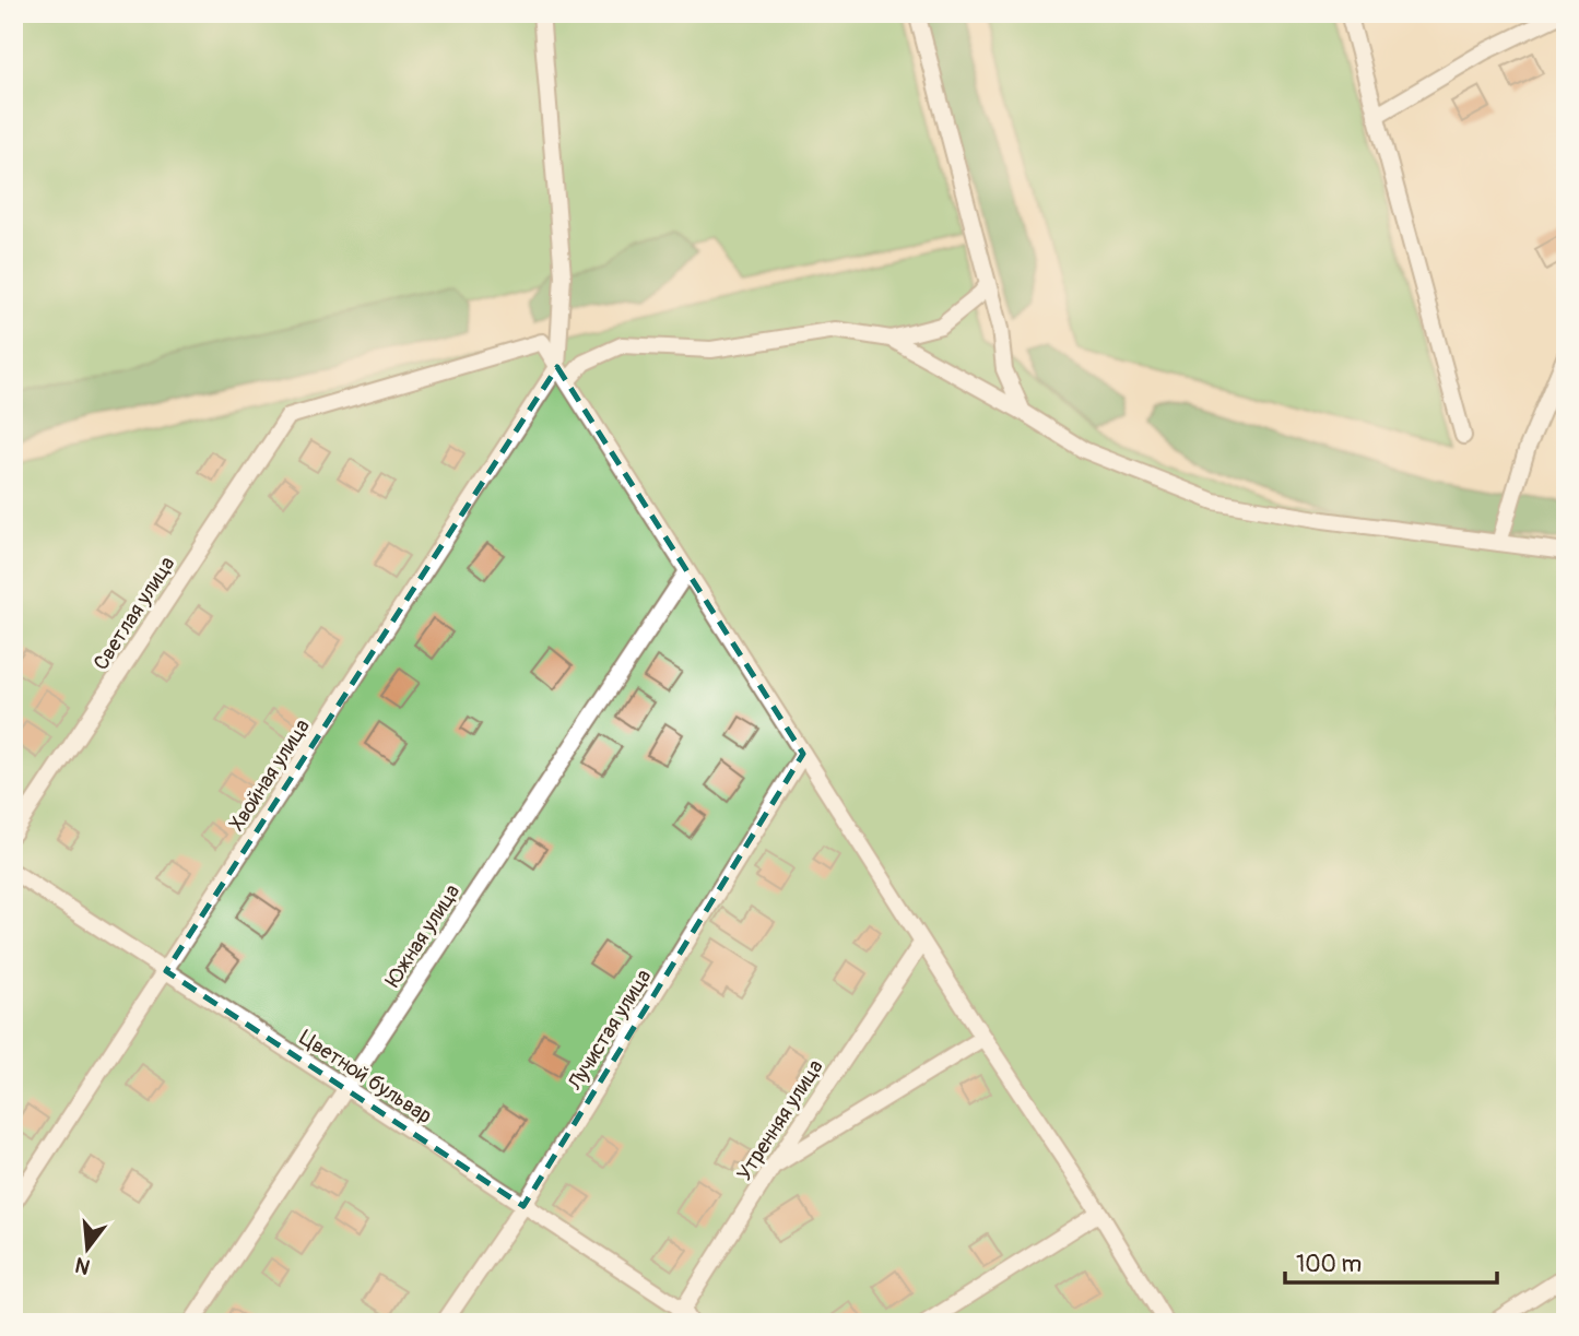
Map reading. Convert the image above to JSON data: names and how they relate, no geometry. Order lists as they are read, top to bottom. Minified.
{"streets":{"street":["Светлая улица","Хвойная улица","Южная улица","Лучистая улица","Цветной бульвар","Утренняя улица"]},"crossings":[["Светлая улица","Хвойная улица"],["Хвойная улица","Цветной бульвар"],["Южная улица","Цветной бульвар"],["Лучистая улица","Цветной бульвар"],["Цветной бульвар","Утренняя улица"]],"scale_bar":"100 m","north":"bottom"}
